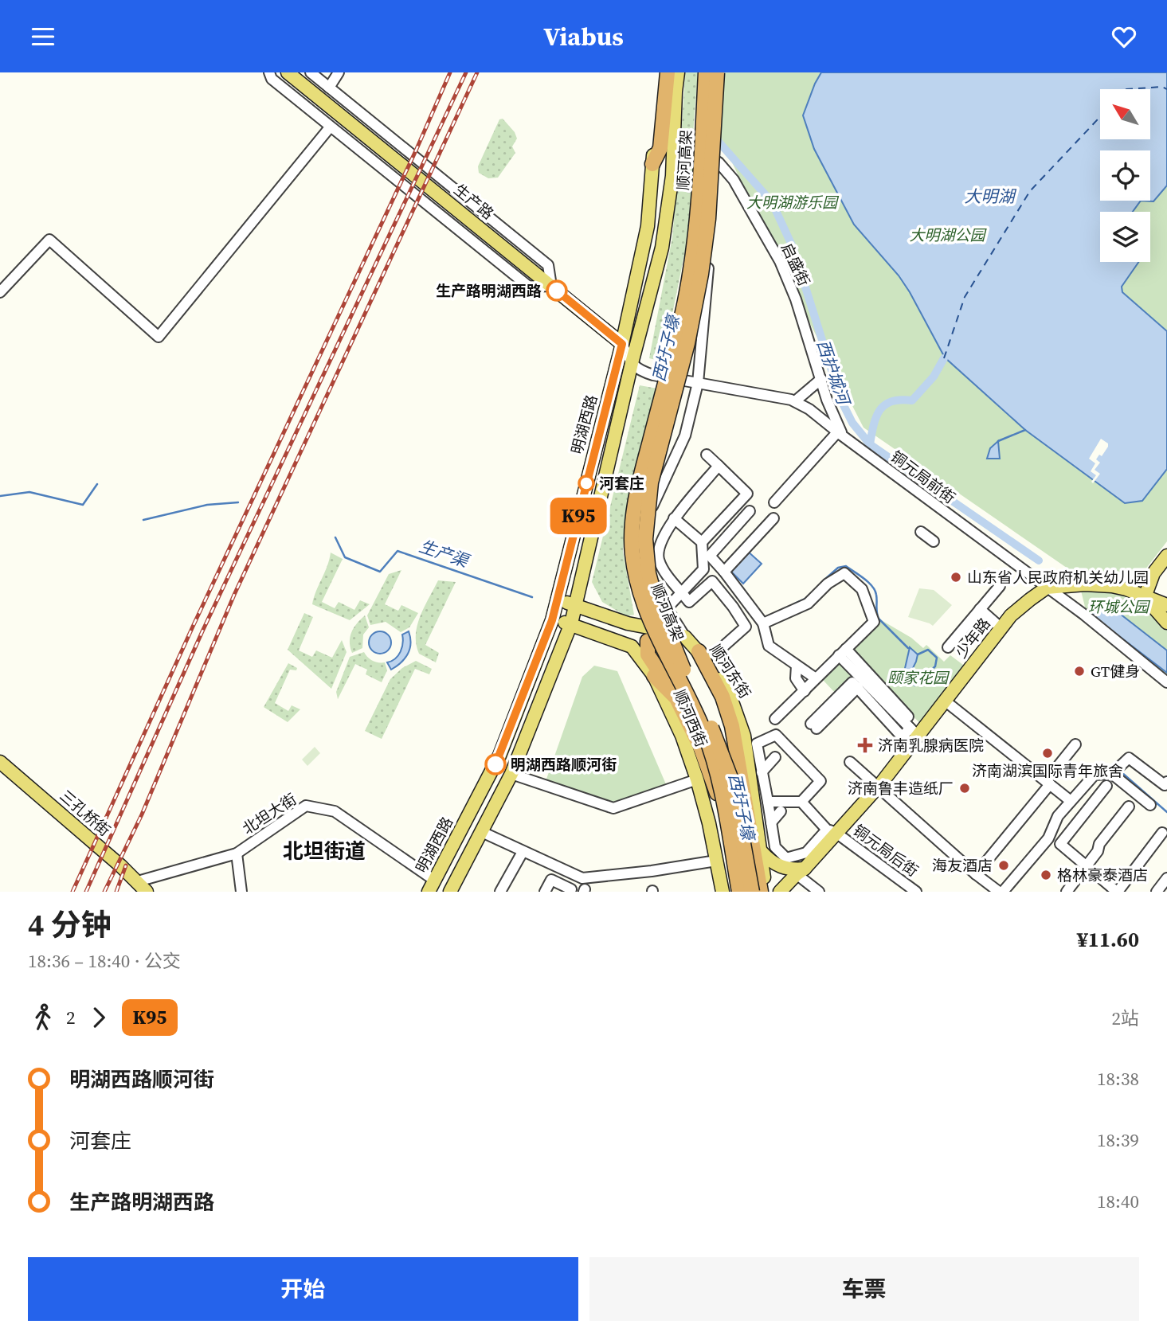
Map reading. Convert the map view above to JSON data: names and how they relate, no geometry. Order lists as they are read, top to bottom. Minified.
{"streets":{"highway":["顺河高架"],"main road":["生产路","明湖西路","少年路","顺河东街","顺河西街","三孔桥街"],"street":["启盛街","铜元局前街","北坦大街","铜元局后街"]},"crossings":[["生产路","明湖西路"],["生产路","铜元局前街"],["启盛街","明湖西路"],["启盛街","铜元局前街"],["明湖西路","铜元局前街"],["明湖西路","顺河西街"],["明湖西路","北坦大街"],["铜元局前街","少年路"],["少年路","铜元局后街"],["三孔桥街","北坦大街"]],"districts":["北坦街道"],"water":["大明湖","西圩子壕","西护城河","生产渠"],"parks":["大明湖游乐园","大明湖公园","环城公园","颐家花园"],"places":{"other":["生产路明湖西路","河套庄","山东省人民政府机关幼儿园","GT健身","济南湖滨国际青年旅舍","明湖西路顺河街","济南鲁丰造纸厂","海友酒店","格林豪泰酒店"],"health":["济南乳腺病医院"]},"lines":["bus line K95"],"north":"top left","page":{"header":"Viabus","on_map":"K95","heading":["4 分钟","18:36 – 18:40 · 公交","¥11.60"],"legs":["2","K95","2站"],"list":[{"name":"明湖西路顺河街","value":"18:38"},{"name":"河套庄","value":"18:39"},{"name":"生产路明湖西路","value":"18:40"}],"buttons":["开始","车票"]}}
